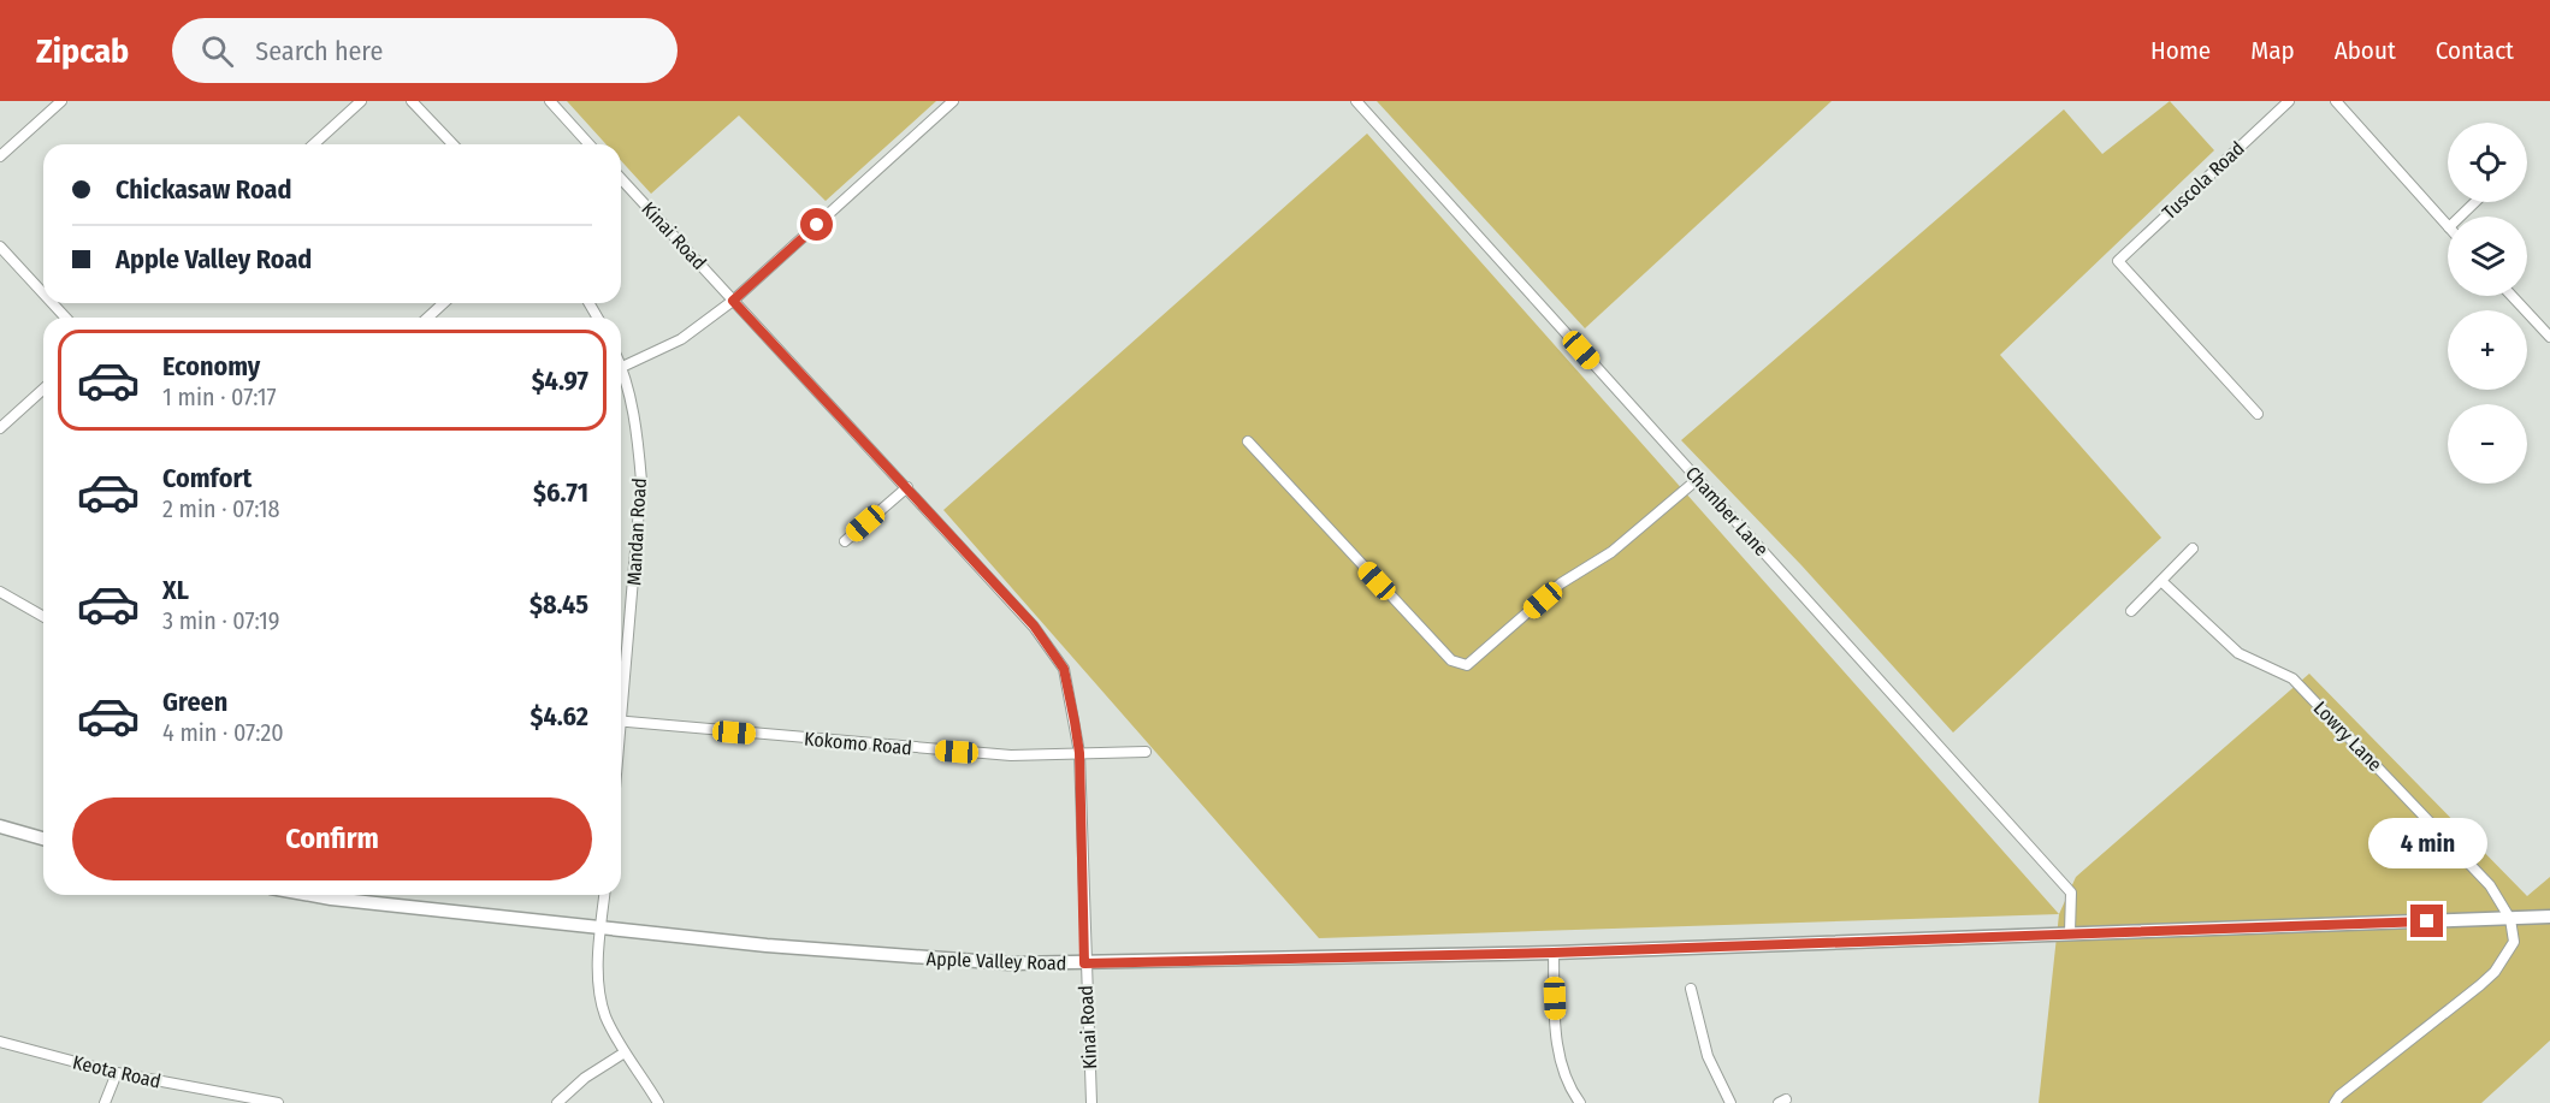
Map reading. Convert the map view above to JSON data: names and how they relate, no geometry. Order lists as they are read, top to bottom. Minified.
{"streets":{"main road":["Apple Valley Road"],"street":["Tuscola Road","Kinai Road","Chamber Lane","Mandan Road","Lowry Lane","Kokomo Road","Keota Road"]},"crossings":[["Kinai Road","Kokomo Road"],["Kinai Road","Apple Valley Road"],["Chamber Lane","Apple Valley Road"],["Lowry Lane","Apple Valley Road"]],"page":{"header":"Zipcab","search":"Search here","nav":["Home","Map","About","Contact"],"map_buttons":["+","−"],"banner":["Chickasaw Road","Apple Valley Road"],"list":[{"name":"Economy","note":"1 min · 07:17","value":"$4.97"},{"name":"Comfort","note":"2 min · 07:18","value":"$6.71"},{"name":"XL","note":"3 min · 07:19","value":"$8.45"},{"name":"Green","note":"4 min · 07:20","value":"$4.62"}],"buttons":"Confirm","bubble":"4 min"}}
